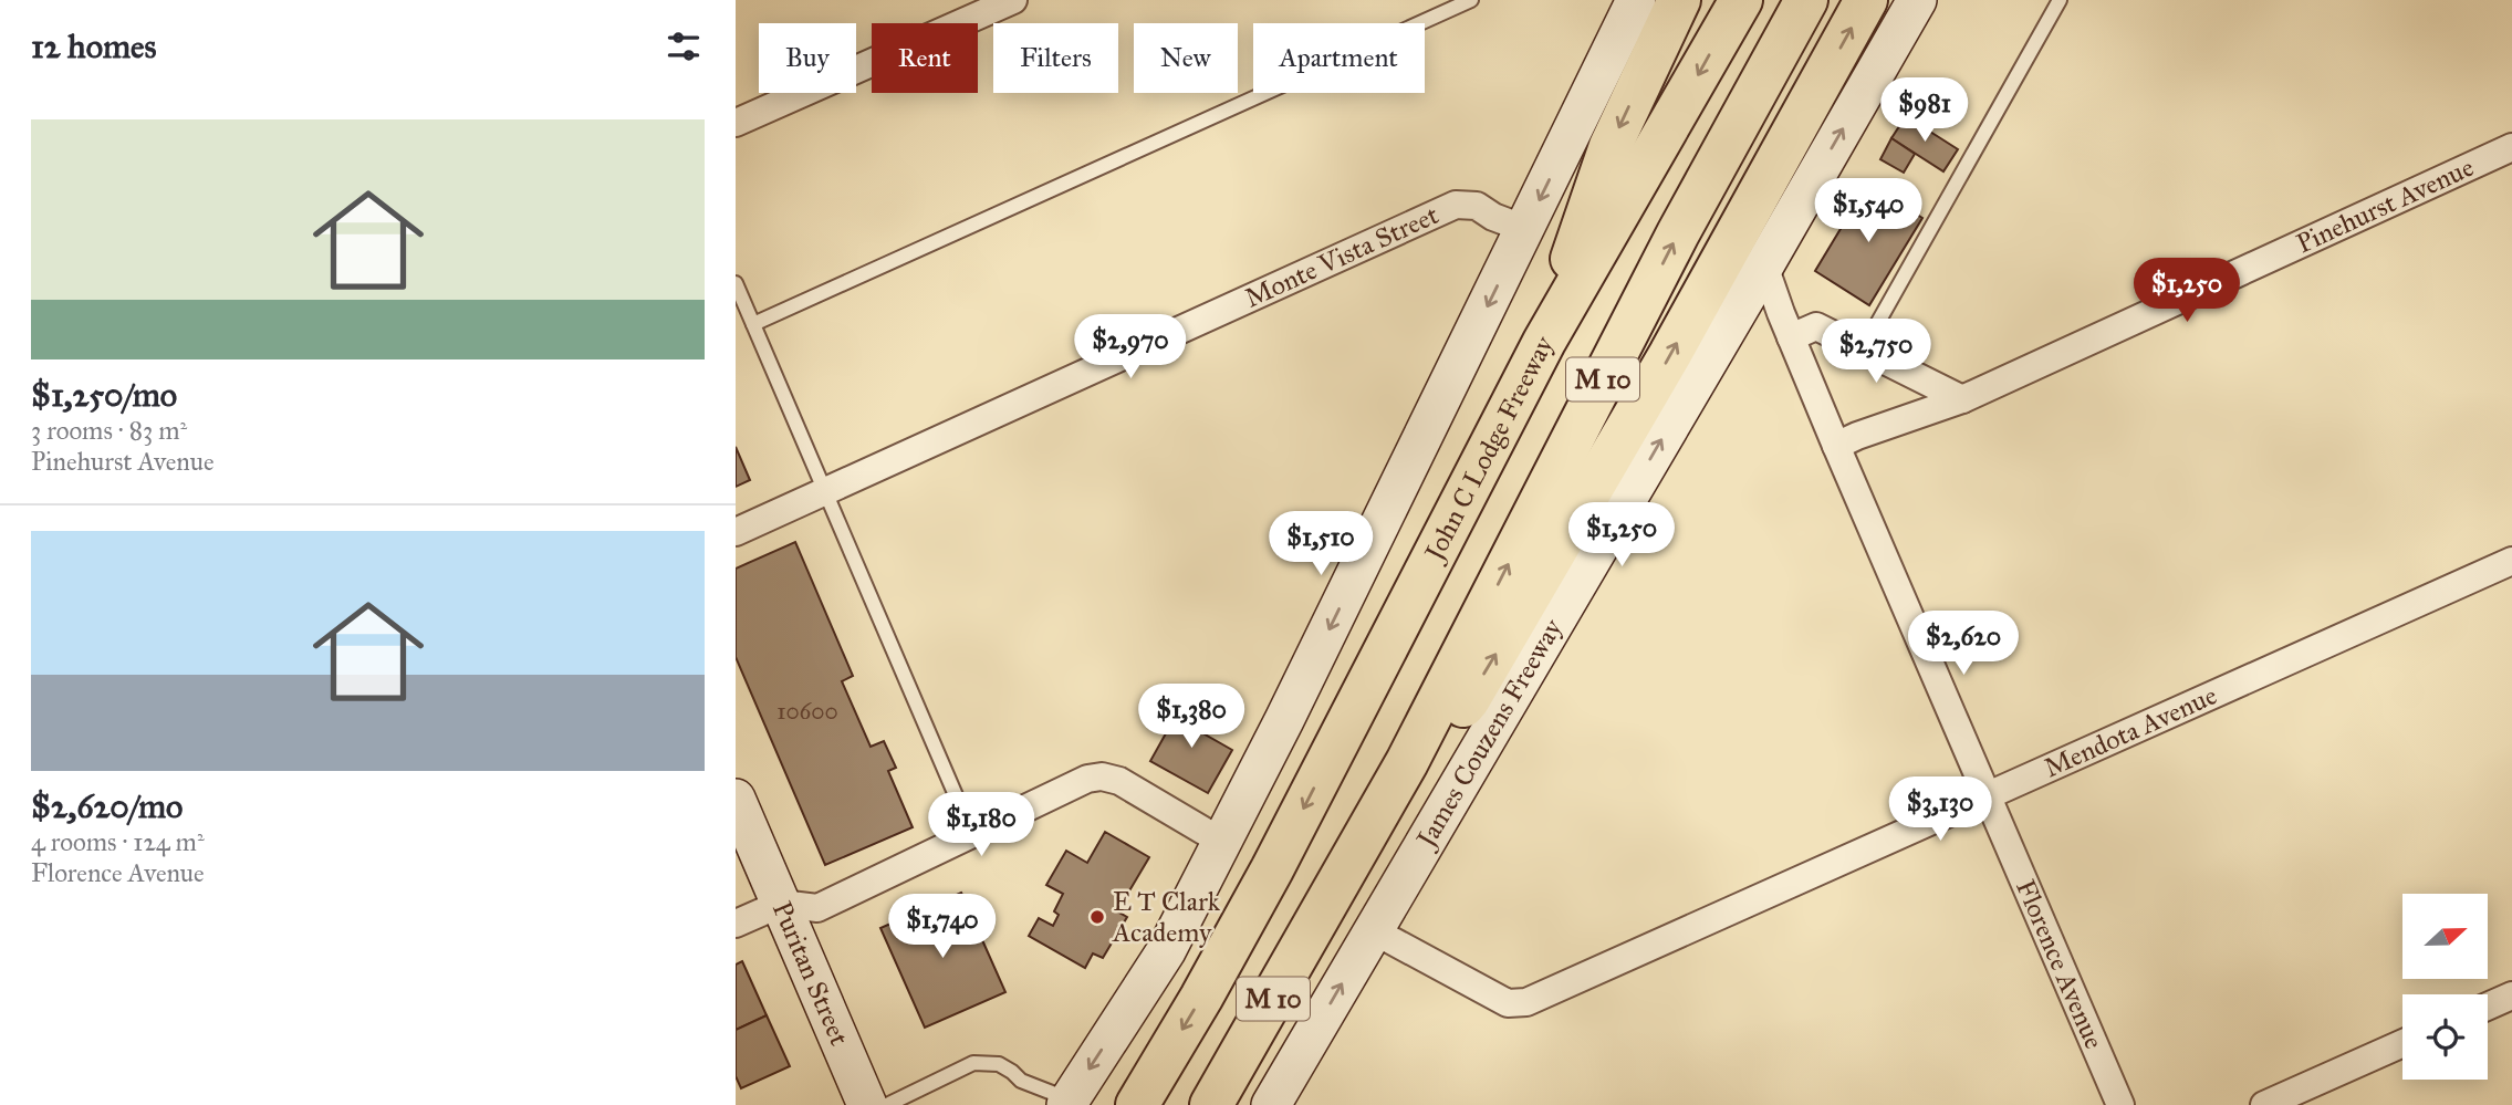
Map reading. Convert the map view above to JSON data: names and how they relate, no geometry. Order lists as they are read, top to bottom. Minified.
{"streets":{"highway":["M 10","John C Lodge Freeway"],"main road":["James Couzens Freeway","Puritan Street"],"street":["Pinehurst Avenue","Monte Vista Street","Mendota Avenue","Florence Avenue"]},"crossings":[["Pinehurst Avenue","Florence Avenue"],["Mendota Avenue","James Couzens Freeway"],["Mendota Avenue","Florence Avenue"],["James Couzens Freeway","Florence Avenue"]],"places":["E T Clark Academy"],"house_numbers":["10600"],"north":"right","page":{"heading":"12 homes","chip":["Buy","Rent","Filters","New","Apartment"],"price":["$981","$1,540","$1,250","$2,970","$2,750","$1,250","$1,510","$2,620","$1,380","$3,130","$1,180","$1,740"],"list":[{"name":"$1,250/mo","note":"3 rooms · 83 m² · Pinehurst Avenue"},{"name":"$2,620/mo","note":"4 rooms · 124 m² · Florence Avenue"}]}}
